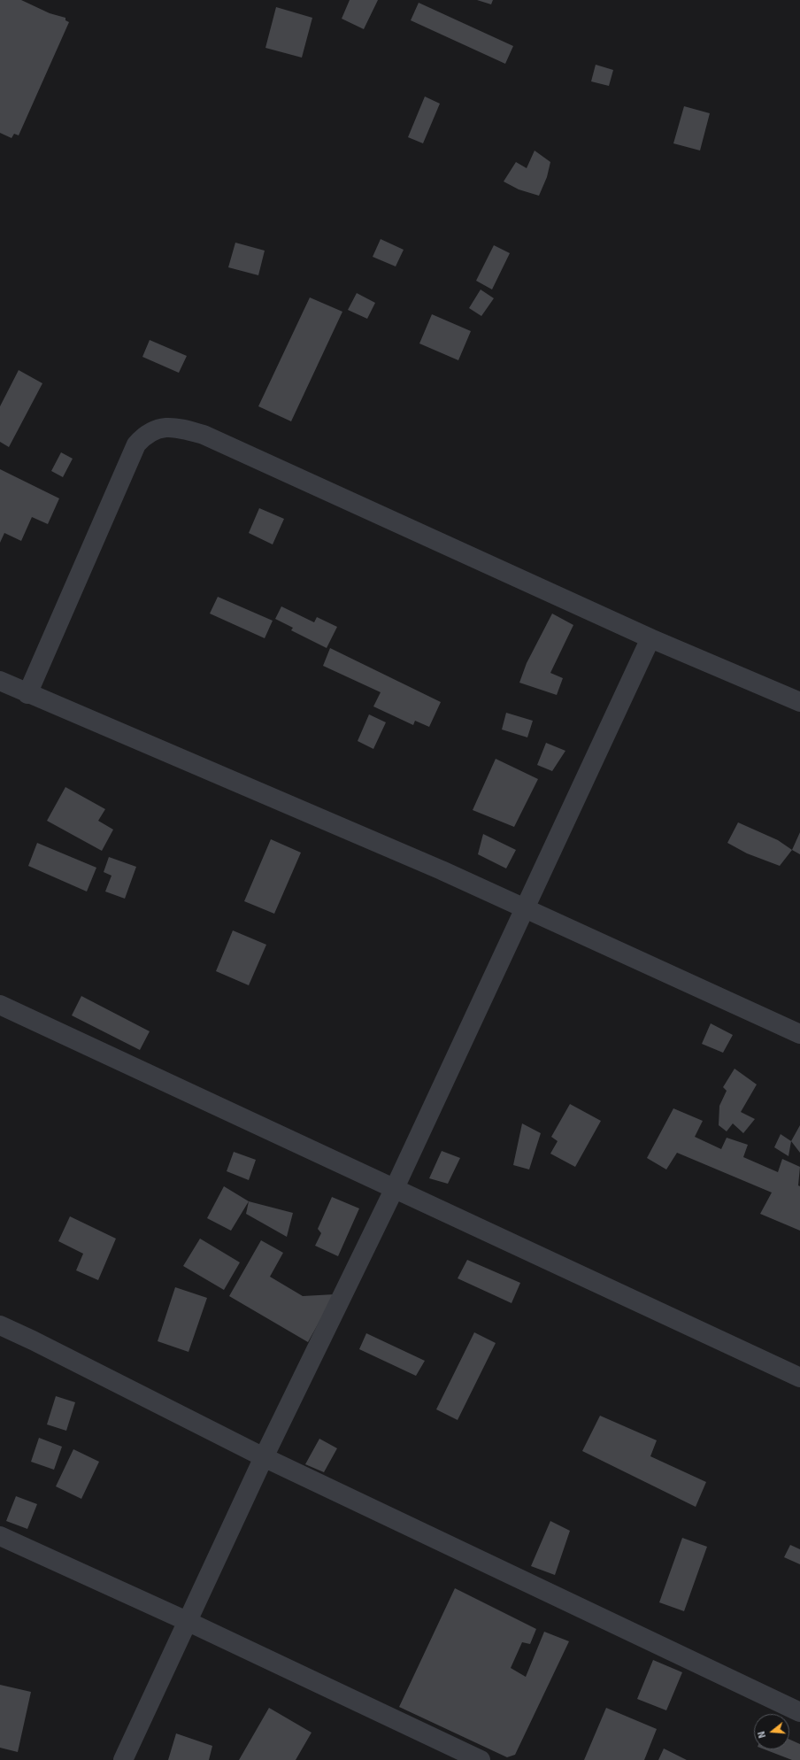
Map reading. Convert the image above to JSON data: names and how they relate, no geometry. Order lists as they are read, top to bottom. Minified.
{"north":"left"}
